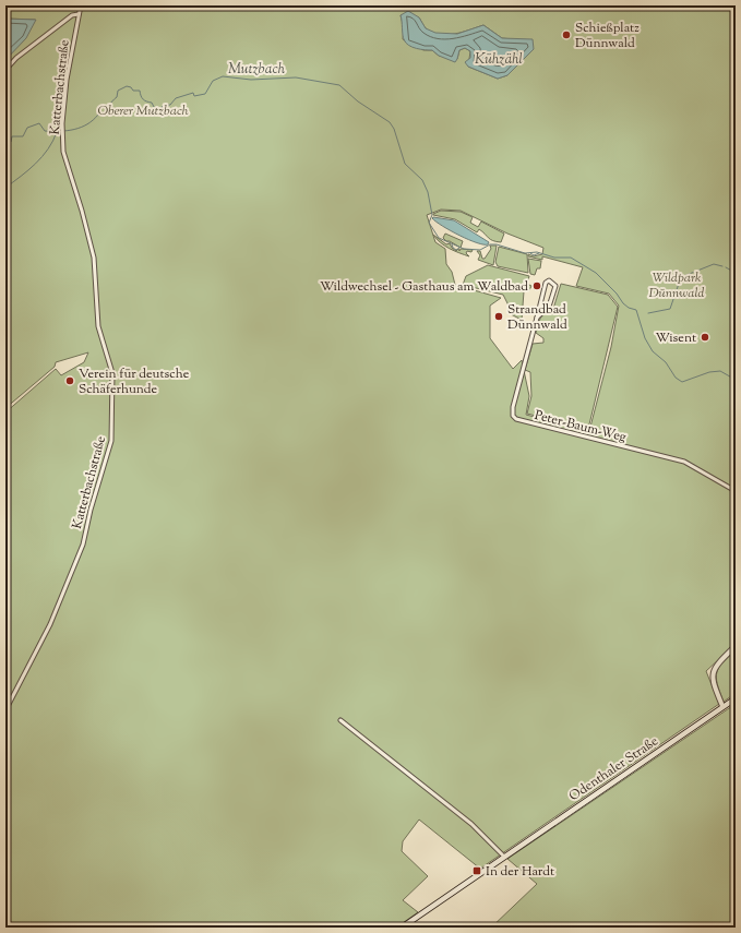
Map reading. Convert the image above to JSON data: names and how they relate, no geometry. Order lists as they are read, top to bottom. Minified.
{"streets":{"main road":["Odenthaler Straße"],"street":["Katterbachstraße","Peter-Baum-Weg"]},"water":["Kühzähl","Mutzbach"],"parks":["Oberer Mutzbach","Wildpark Dünnwald"],"places":{"other":["Schießplatz Dünnwald","Wildwechsel - Gasthaus am Waldbad","Strandbad Dünnwald","Wisent","Verein für deutsche Schäferhunde"],"transit":["In der Hardt"]}}
